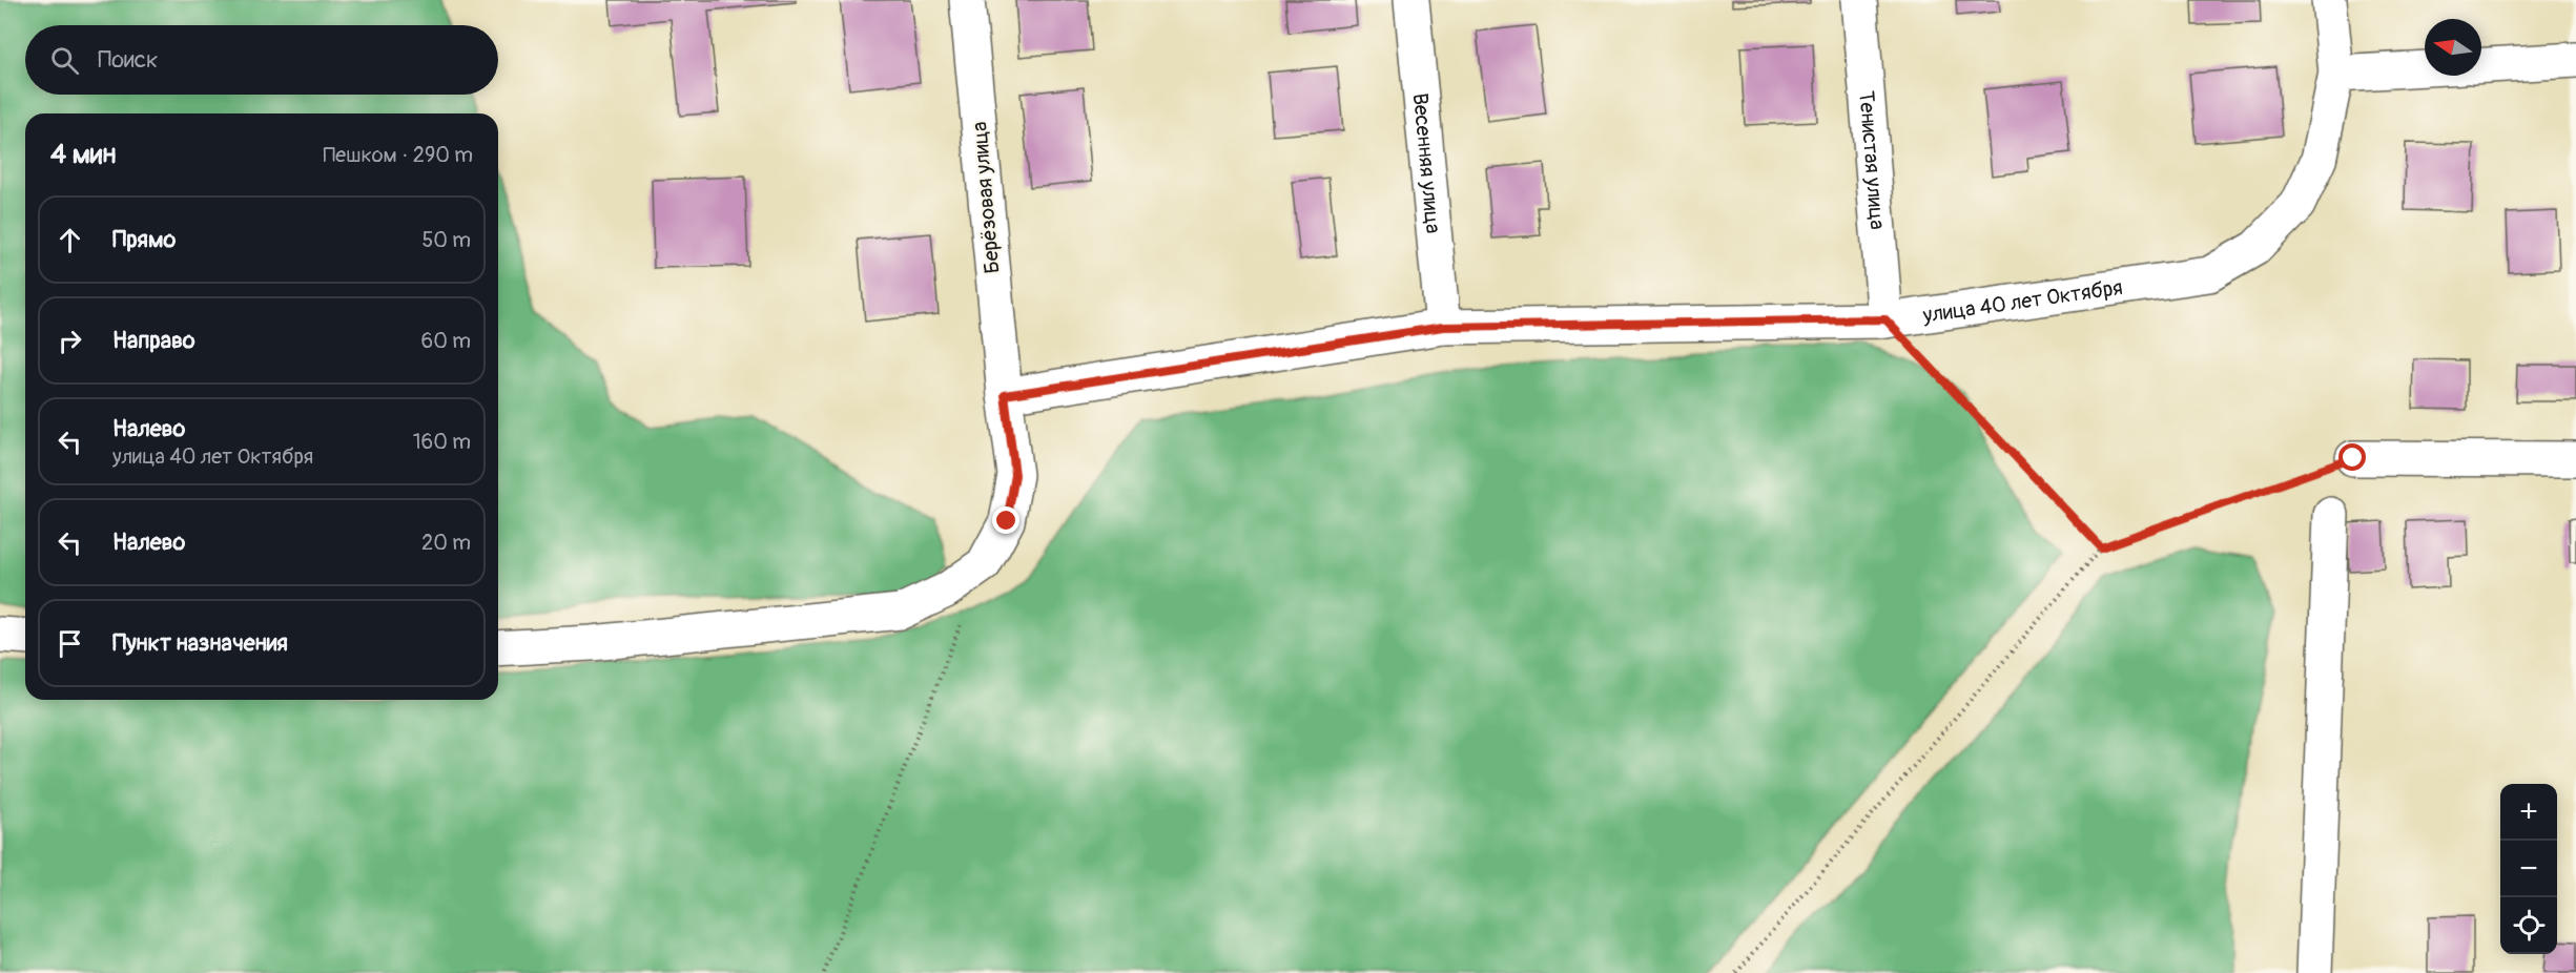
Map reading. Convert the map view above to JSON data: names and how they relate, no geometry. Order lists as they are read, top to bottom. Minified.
{"streets":{"street":["Тенистая улица","Весенняя улица","Берёзовая улица","улица 40 лет Октября"]},"crossings":[["Тенистая улица","улица 40 лет Октября"],["Весенняя улица","улица 40 лет Октября"],["Берёзовая улица","улица 40 лет Октября"]],"north":"left","page":{"search":"Поиск","heading":["4 мин","Пешком · 290 m"],"list":[["Прямо","50 m"],["Направо","60 m"],["Налево","улица 40 лет Октября","160 m"],["Налево","20 m"],"Пункт назначения"],"map_buttons":["+","−"]}}
